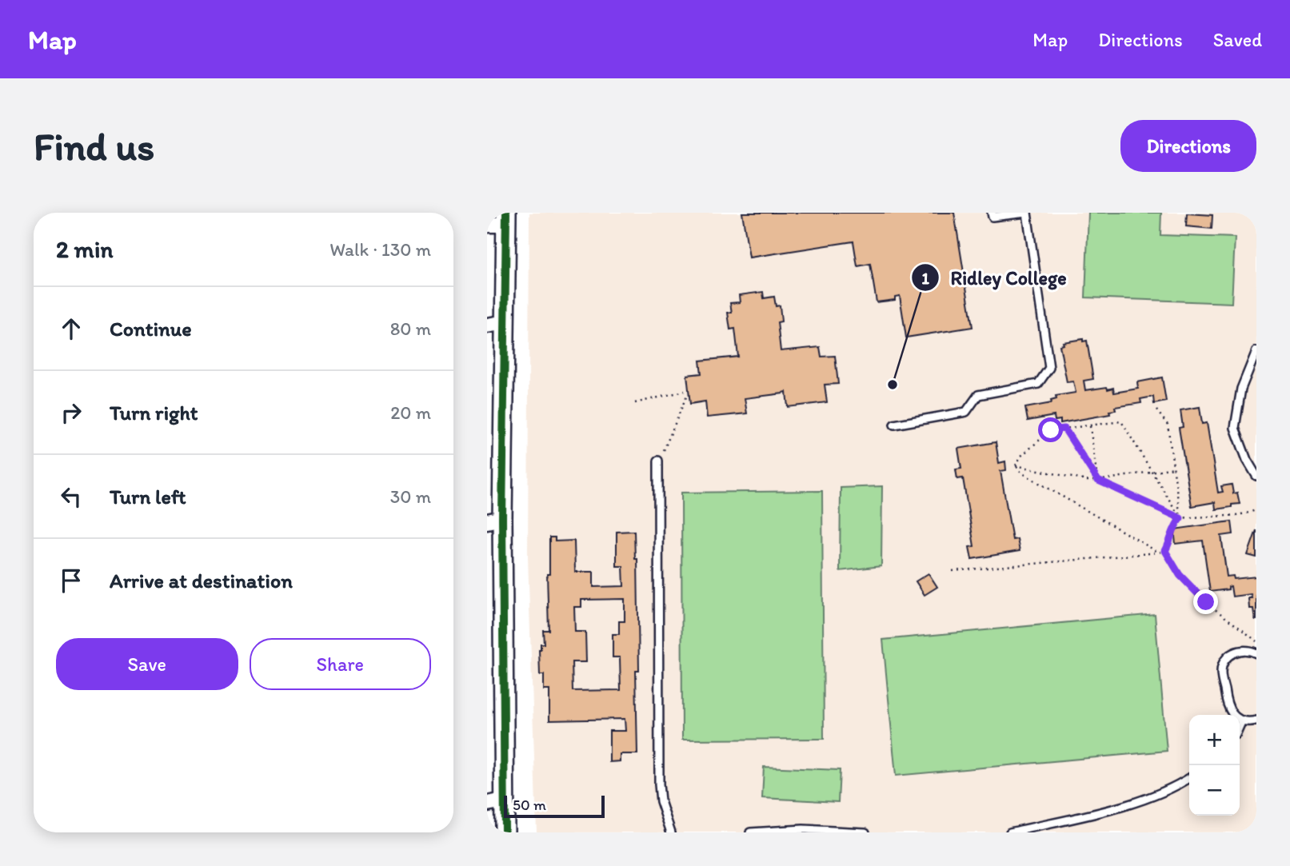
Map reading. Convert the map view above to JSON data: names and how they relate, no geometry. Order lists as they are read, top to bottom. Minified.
{"places":["Ridley College"],"scale_bar":"50 m","page":{"header":"Map","nav":["Map","Directions","Saved"],"buttons":["Directions",["Save","Share"]],"title":"Find us","heading":["2 min","Walk · 130 m"],"list":[["Continue","80 m"],["Turn right","20 m"],["Turn left","30 m"],"Arrive at destination"],"map_buttons":["+","−"],"scale":"50 m"}}
